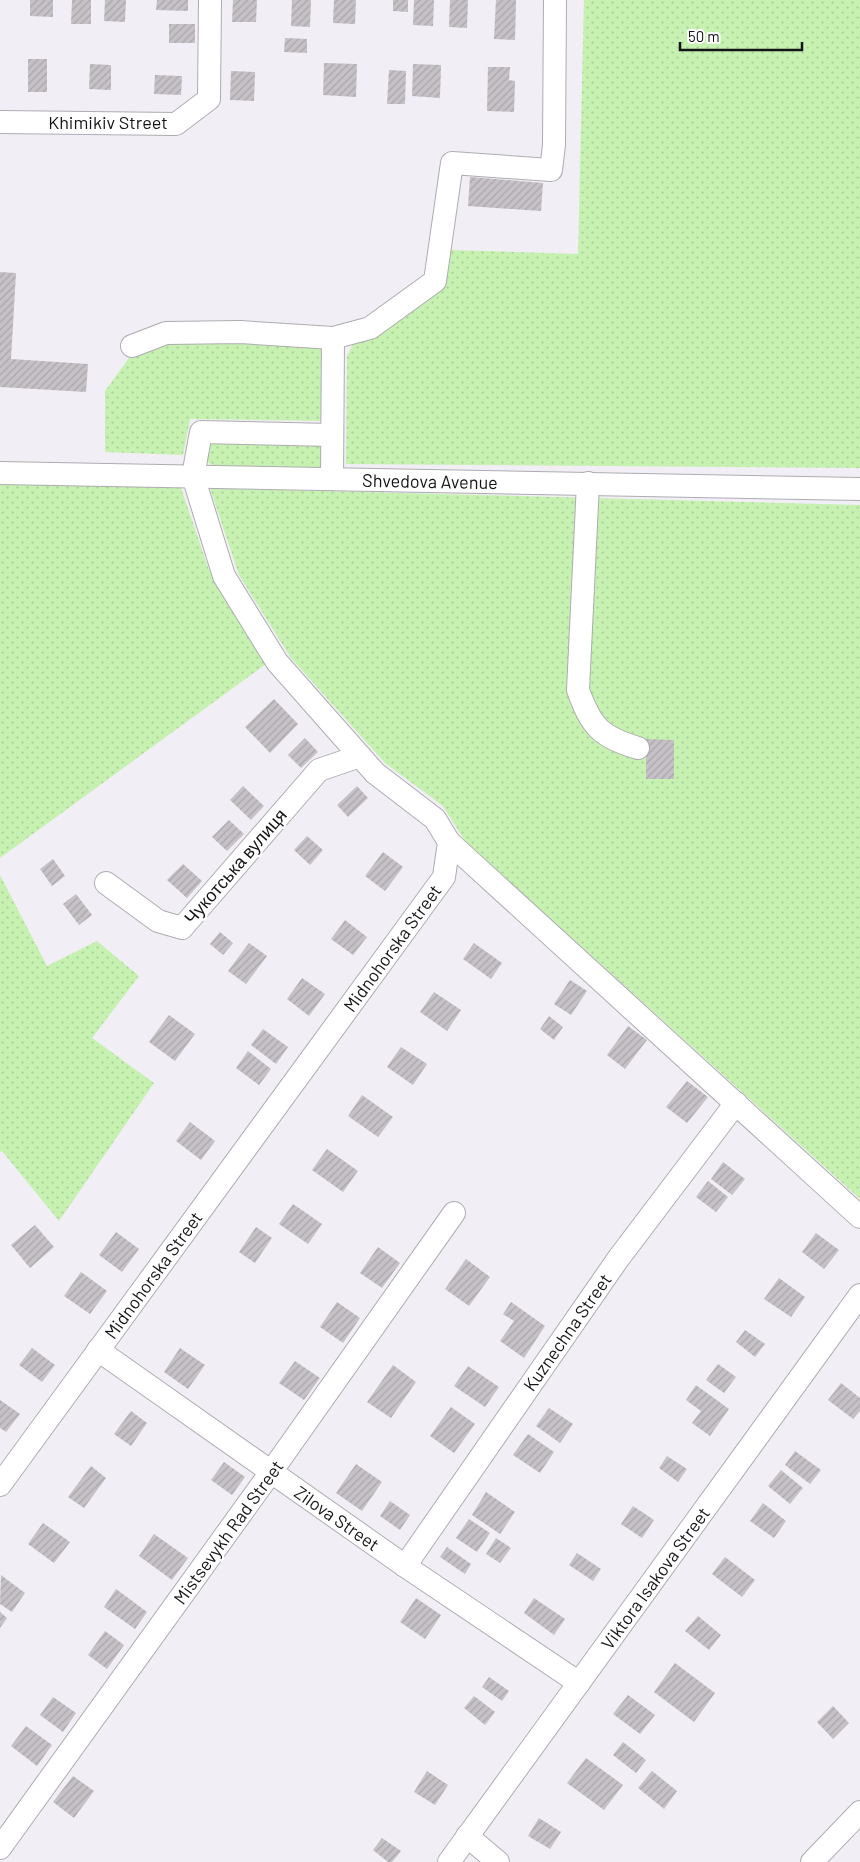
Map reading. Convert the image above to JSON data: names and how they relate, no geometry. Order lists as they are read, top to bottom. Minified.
{"streets":{"street":["Khimikiv Street","Shvedova Avenue","Чукотська вулиця","Midnohorska Street","Kuznechna Street","Zilova Street","Mistsevykh Rad Street","Viktora Isakova Street"]},"crossings":[["Midnohorska Street","Zilova Street"],["Kuznechna Street","Zilova Street"],["Zilova Street","Mistsevykh Rad Street"],["Zilova Street","Viktora Isakova Street"]],"scale_bar":"50 m"}
